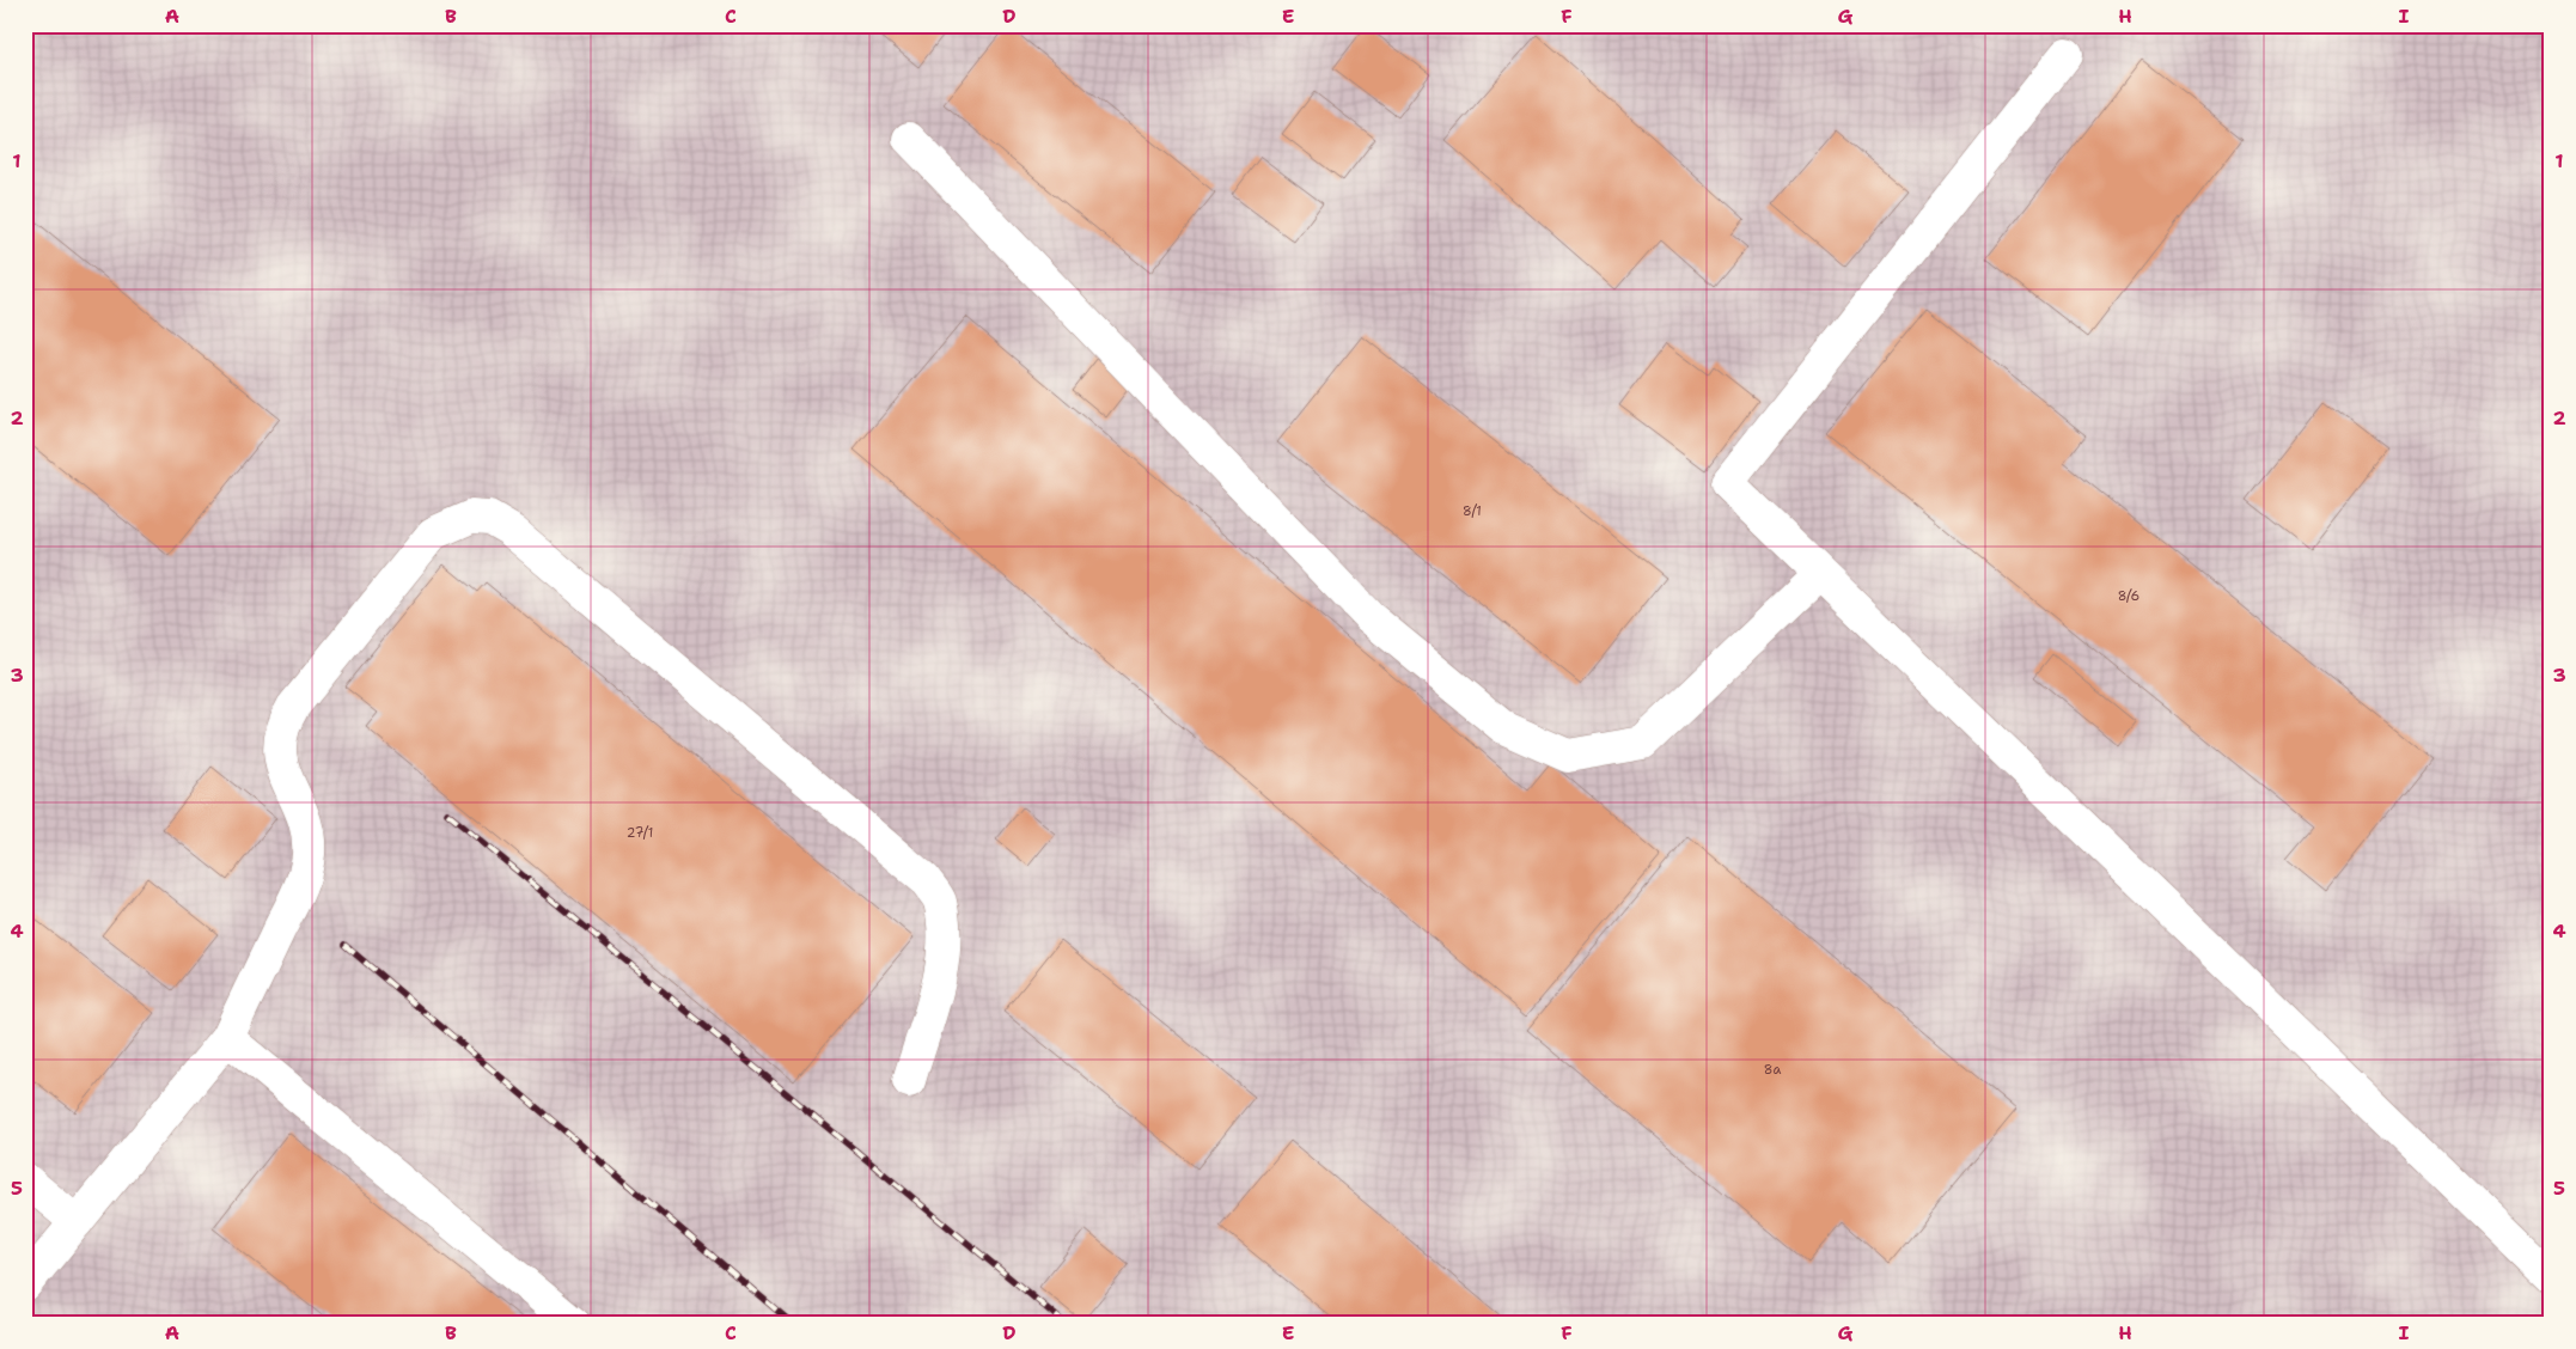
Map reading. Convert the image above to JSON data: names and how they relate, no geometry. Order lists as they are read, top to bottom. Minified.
{"house_numbers":["8/1","8/6","27/1","8а"],"grid":{"columns":["A","B","C","D","E","F","G","H","I"],"rows":["1","2","3","4","5"]}}
